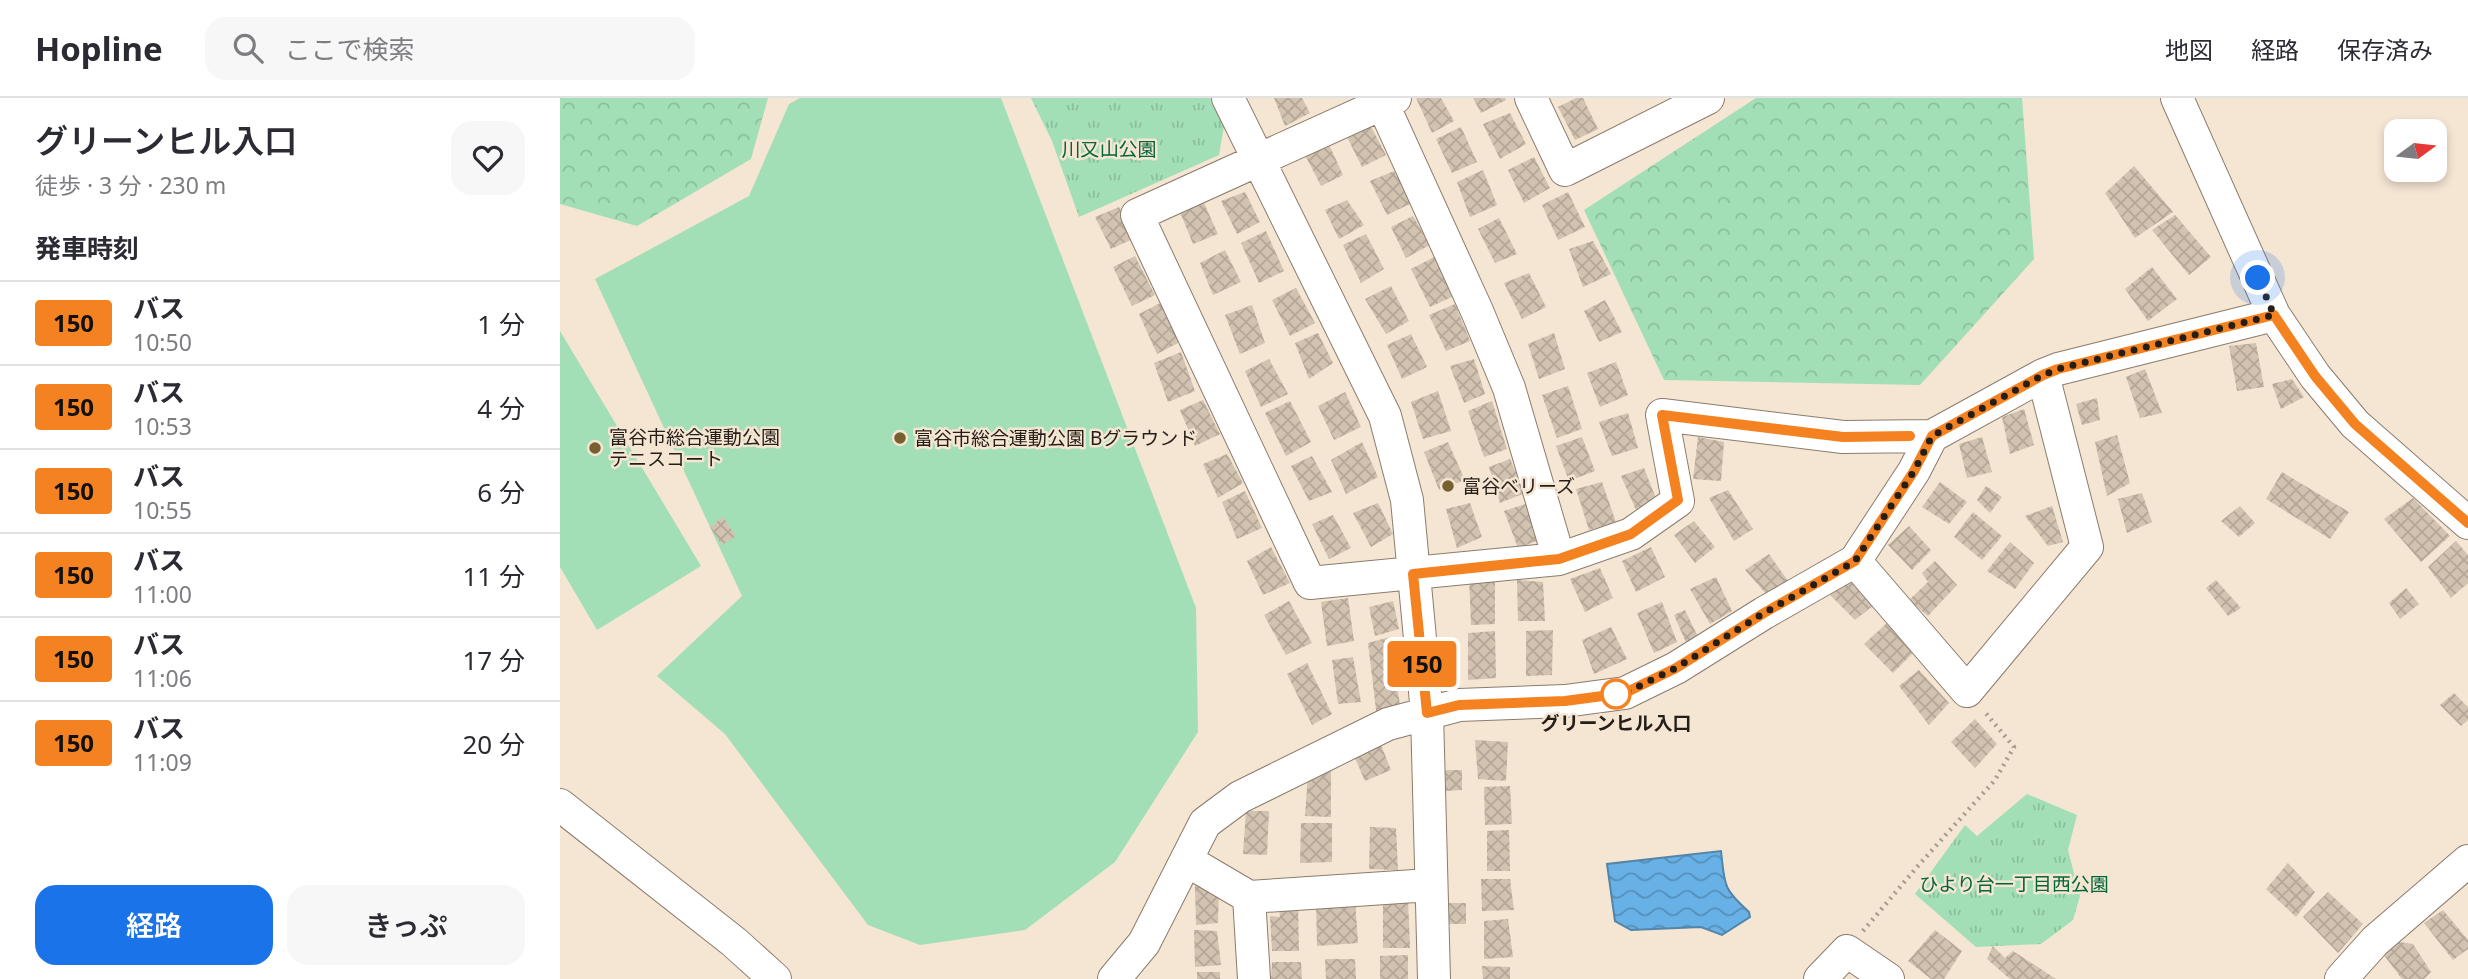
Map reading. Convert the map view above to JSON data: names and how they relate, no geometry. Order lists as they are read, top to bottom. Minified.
{"parks":["川又山公園","ひより台一丁目西公園"],"places":["富谷市総合運動公園 Bグラウンド","富谷市総合運動公園 テニスコート","富谷ベリーズ","グリーンヒル入口"],"lines":["bus line 150"],"north":"right","page":{"header":"Hopline","search":"ここで検索","nav":["地図","経路","保存済み"],"heading":[["グリーンヒル入口","徒歩 · 3 分 · 230 m"],"発車時刻"],"on_map":"150","list":[{"mark":"150","name":"バス","note":"10:50","value":"1 分"},{"mark":"150","name":"バス","note":"10:53","value":"4 分"},{"mark":"150","name":"バス","note":"10:55","value":"6 分"},{"mark":"150","name":"バス","note":"11:00","value":"11 分"},{"mark":"150","name":"バス","note":"11:06","value":"17 分"},{"mark":"150","name":"バス","note":"11:09","value":"20 分"}],"buttons":["経路","きっぷ"]}}
